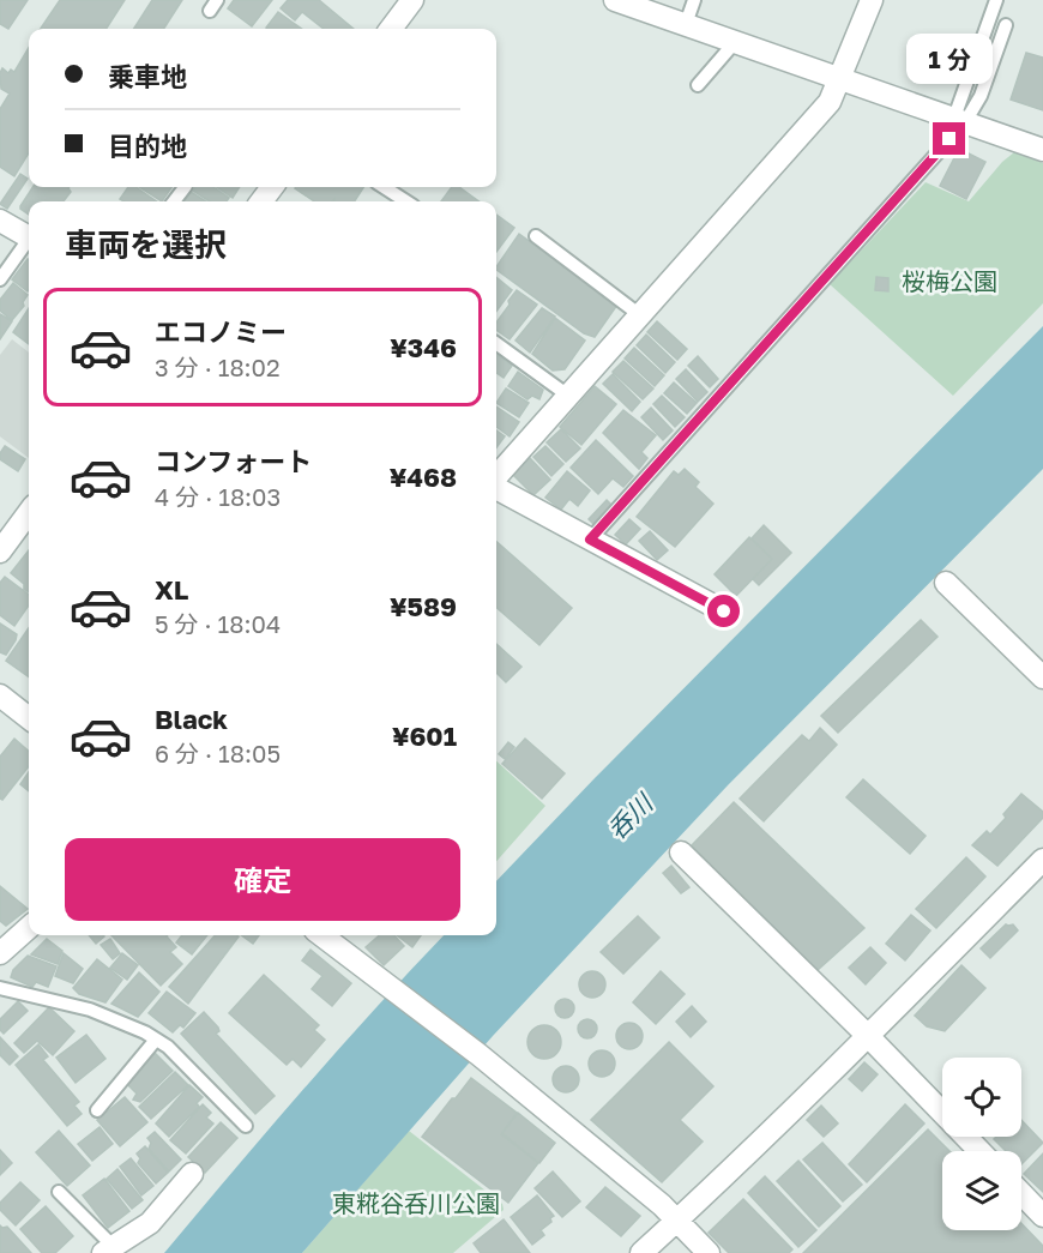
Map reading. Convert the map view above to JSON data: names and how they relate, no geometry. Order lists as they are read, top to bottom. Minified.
{"water":["呑川"],"parks":["桜梅公園","東糀谷呑川公園"],"page":{"banner":["乗車地","目的地"],"bubble":"1 分","heading":"車両を選択","list":[{"name":"エコノミー","note":"3 分 · 18:02","value":"¥346"},{"name":"コンフォート","note":"4 分 · 18:03","value":"¥468"},{"name":"XL","note":"5 分 · 18:04","value":"¥589"},{"name":"Black","note":"6 分 · 18:05","value":"¥601"}],"buttons":"確定"}}
